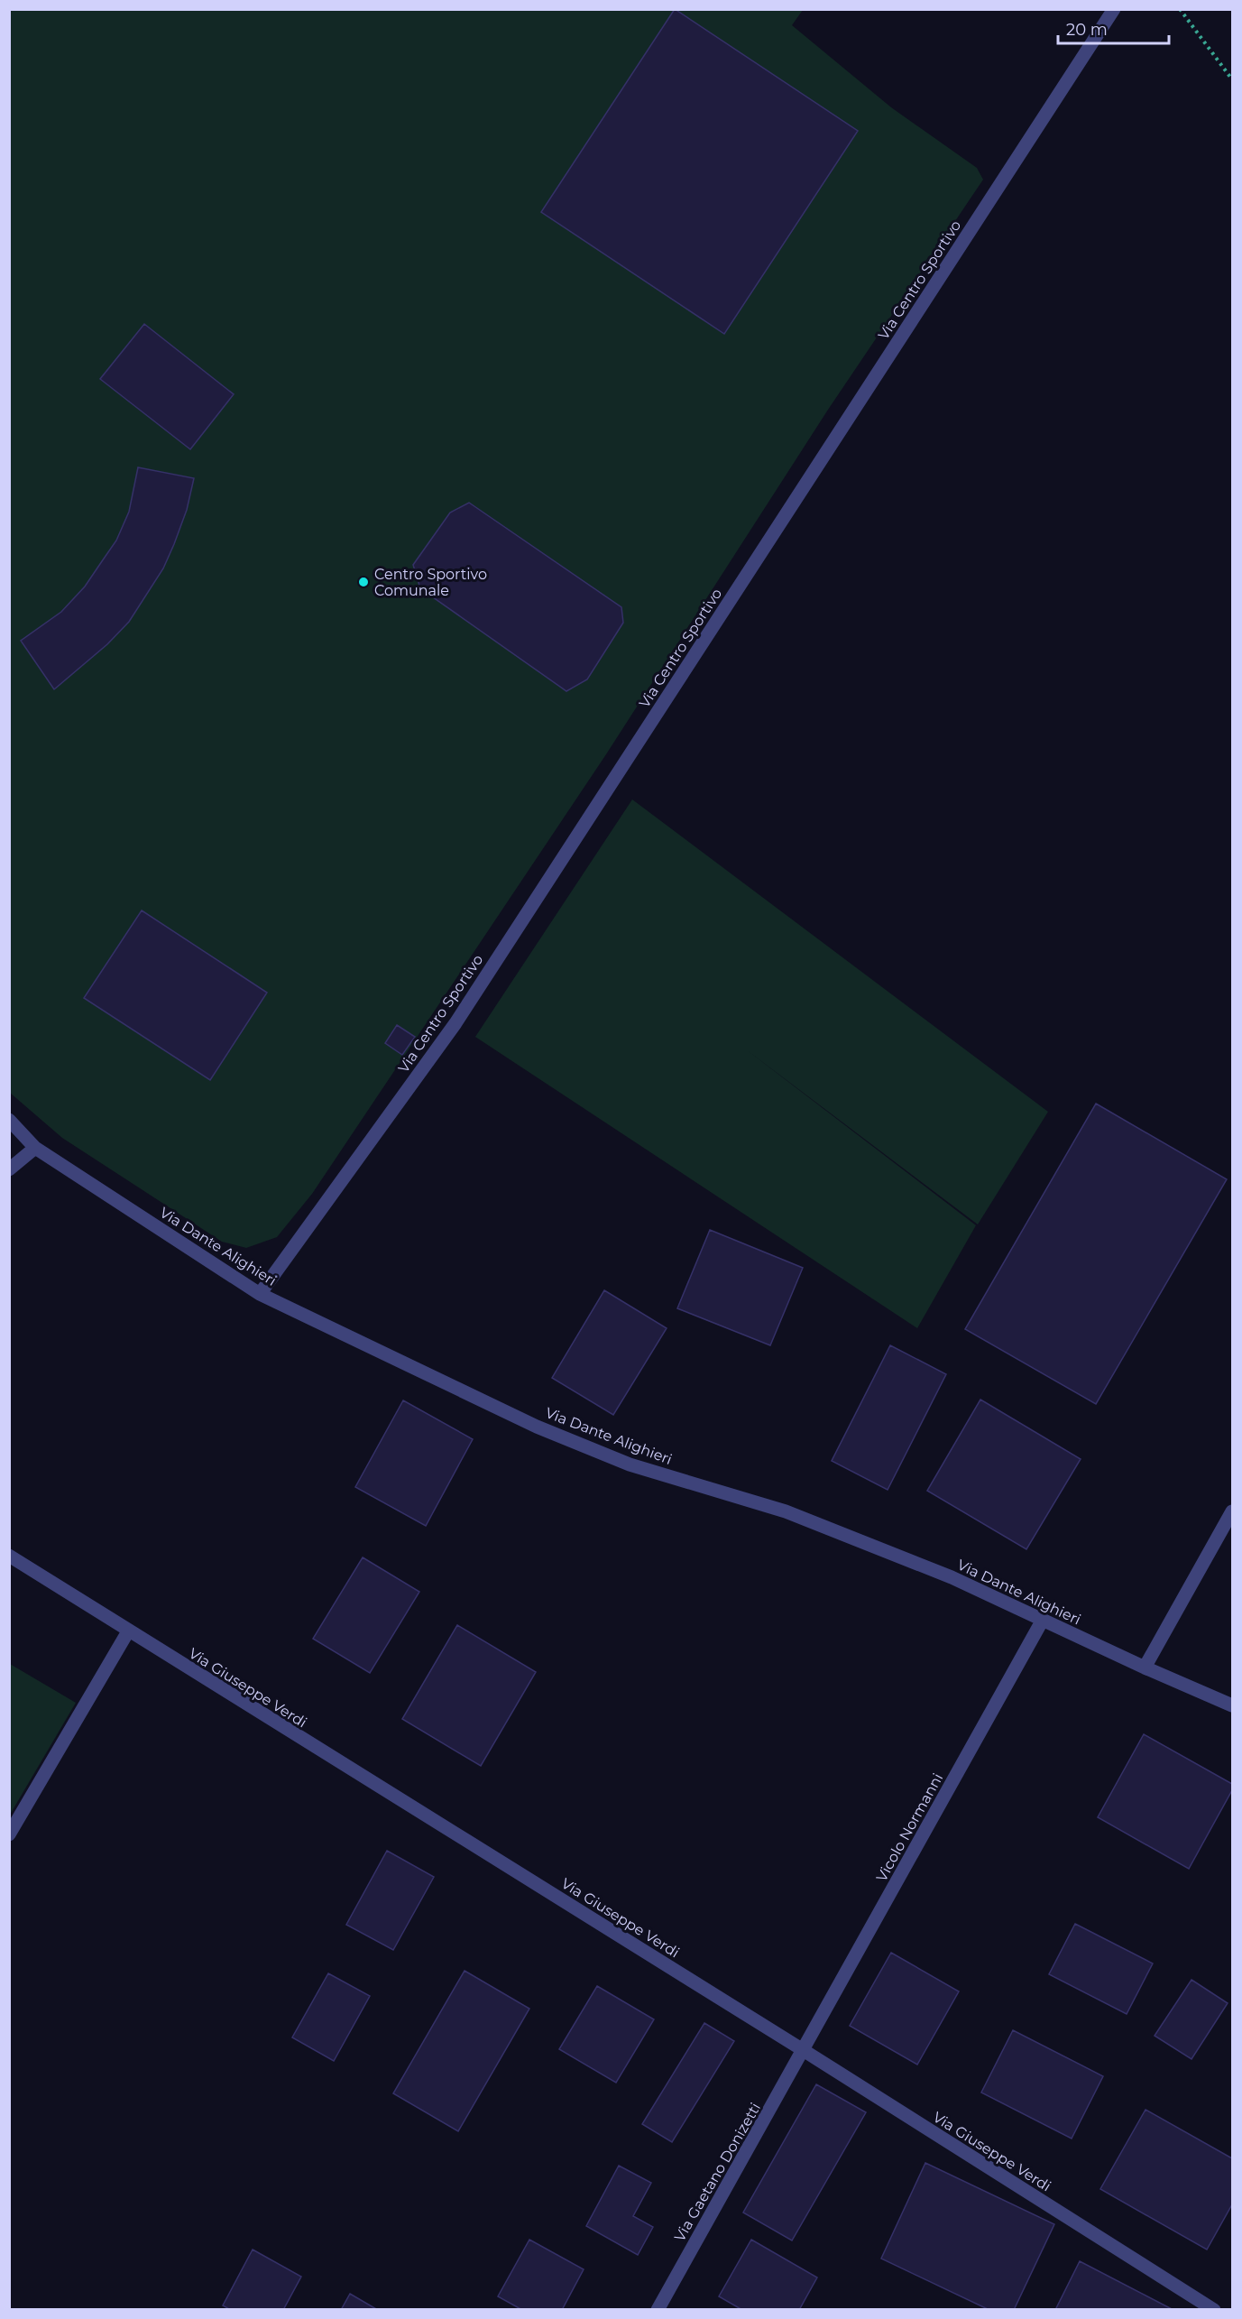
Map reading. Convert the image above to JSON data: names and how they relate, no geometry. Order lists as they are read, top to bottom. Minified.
{"streets":{"street":["Via Centro Sportivo","Via Dante Alighieri","Via Giuseppe Verdi","Vicolo Normanni","Via Gaetano Donizetti"]},"crossings":[["Via Centro Sportivo","Via Dante Alighieri"],["Via Dante Alighieri","Vicolo Normanni"],["Via Giuseppe Verdi","Vicolo Normanni"],["Via Giuseppe Verdi","Via Gaetano Donizetti"],["Vicolo Normanni","Via Gaetano Donizetti"]],"places":["Centro Sportivo Comunale"],"scale_bar":"20 m"}
